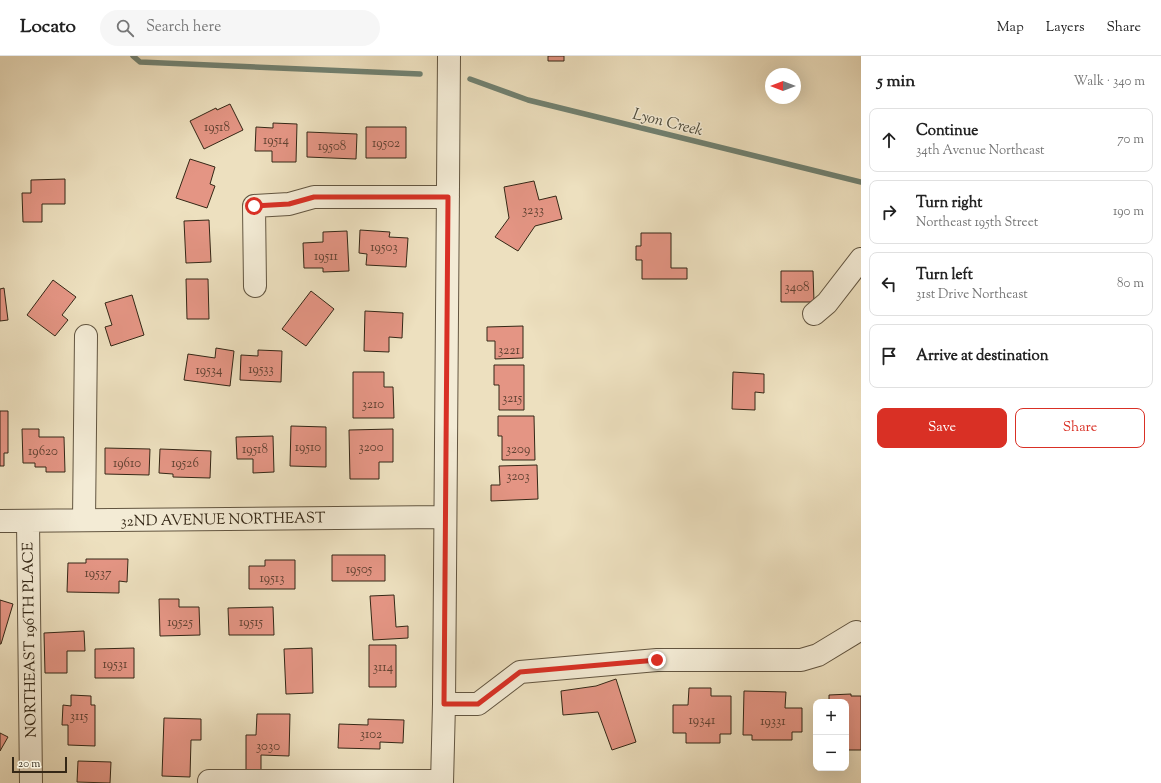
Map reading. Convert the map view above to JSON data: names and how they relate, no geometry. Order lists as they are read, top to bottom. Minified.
{"streets":{"street":["32ND AVENUE NORTHEAST","NORTHEAST 196TH PLACE"]},"crossings":[["32ND AVENUE NORTHEAST","NORTHEAST 196TH PLACE"]],"water":["Lyon Creek"],"house_numbers":["19518","19514","19502","19508","3233","19503","19511","3408","3221","19533","19534","3215","3210","19510","3200","19518","3209","19620","19610","19526","3203","19505","19537","19513","19525","19515","19531","3114","3115","19341","19331","3102","3030"],"scale_bar":"20 m","north":"left","page":{"header":"Locato","search":"Search here","nav":["Map","Layers","Share"],"heading":["5 min","Walk · 340 m"],"list":[["Continue","34th Avenue Northeast","70 m"],["Turn right","Northeast 195th Street","190 m"],["Turn left","31st Drive Northeast","80 m"],"Arrive at destination"],"buttons":["Save","Share"],"map_buttons":["+","−"],"scale":"20 m"}}
